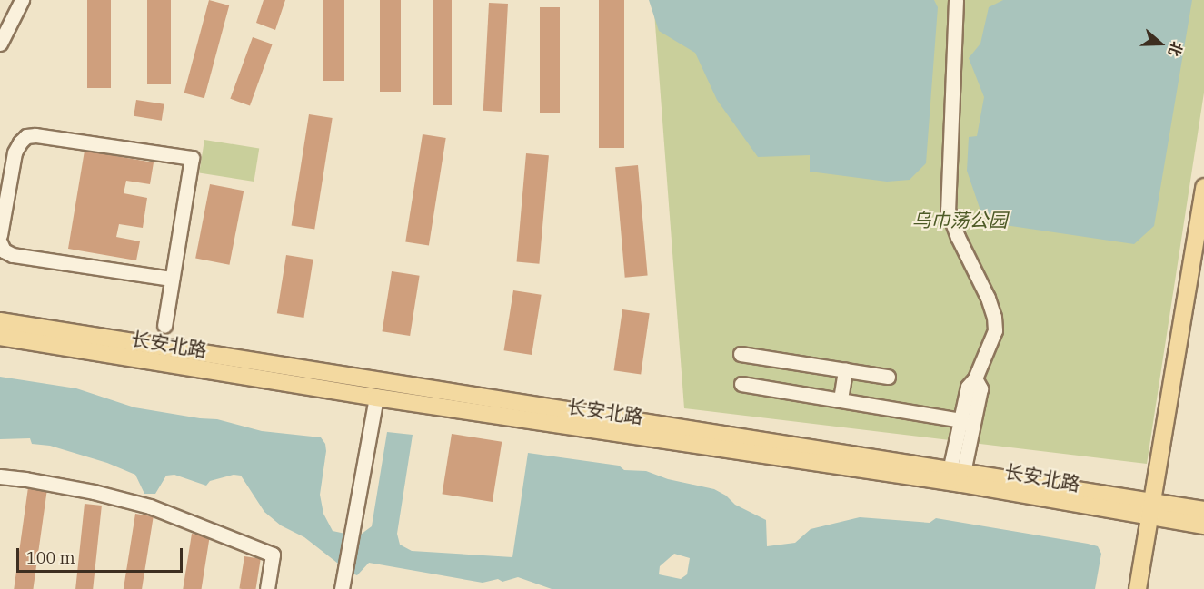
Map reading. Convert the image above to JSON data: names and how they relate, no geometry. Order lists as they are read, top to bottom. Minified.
{"streets":{"main road":["长安北路"]},"parks":["乌巾荡公园"],"scale_bar":"100 m","north":"right"}
